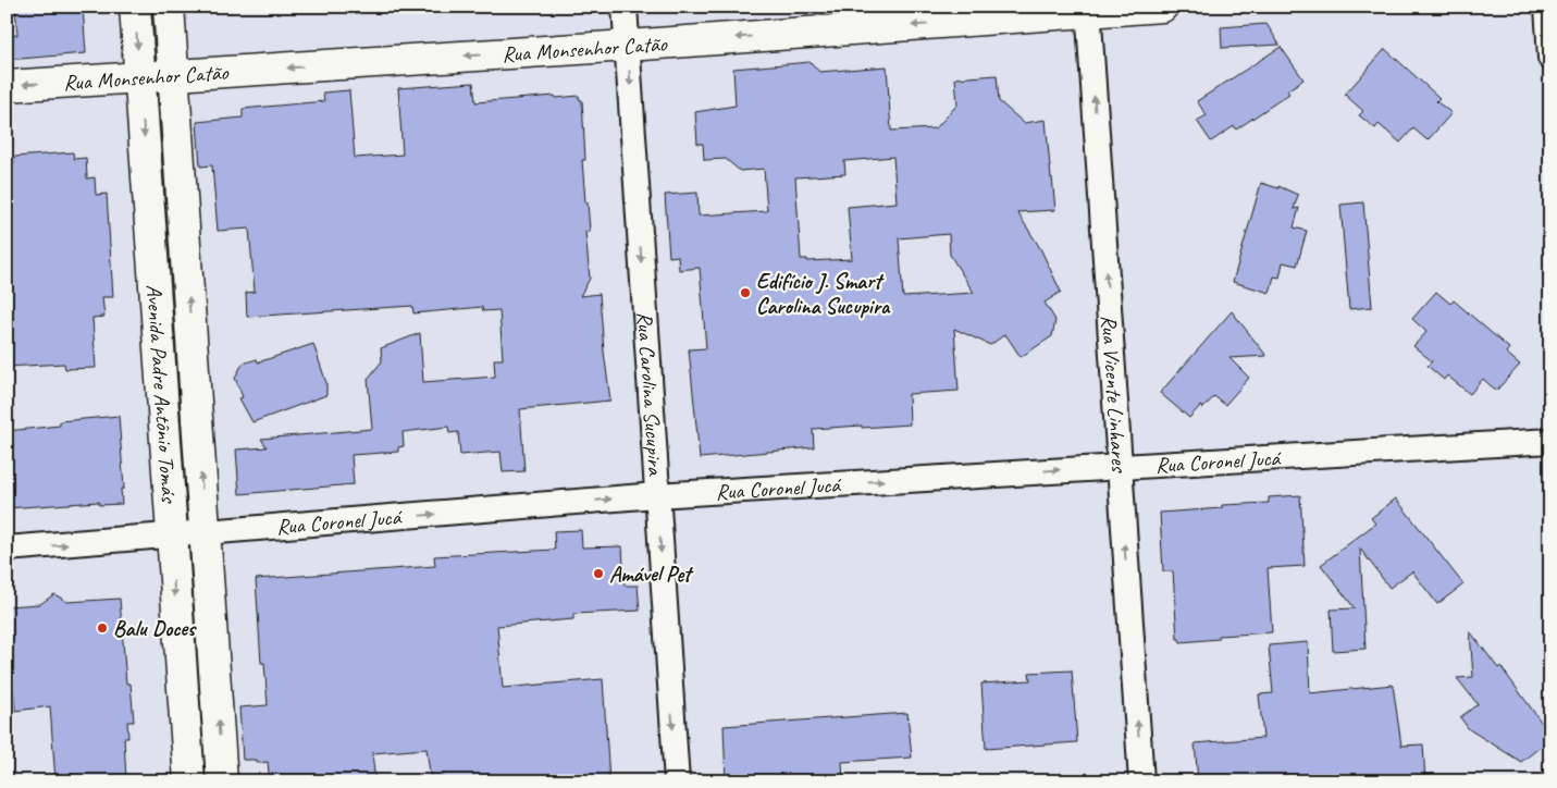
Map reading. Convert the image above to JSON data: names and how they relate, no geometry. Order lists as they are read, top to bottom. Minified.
{"streets":{"main road":["Rua Monsenhor Catão","Avenida Padre Antônio Tomás"],"street":["Rua Carolina Sucupira","Rua Vicente Linhares","Rua Coronel Jucá"]},"crossings":[["Rua Monsenhor Catão","Avenida Padre Antônio Tomás"],["Rua Monsenhor Catão","Rua Carolina Sucupira"],["Rua Monsenhor Catão","Rua Vicente Linhares"],["Avenida Padre Antônio Tomás","Rua Coronel Jucá"],["Rua Carolina Sucupira","Rua Coronel Jucá"],["Rua Vicente Linhares","Rua Coronel Jucá"]],"one_way":["Rua Monsenhor Catão","Rua Carolina Sucupira","Rua Vicente Linhares","Rua Coronel Jucá"],"places":["Edifício J. Smart Carolina Sucupira","Amável Pet","Balu Doces"]}
